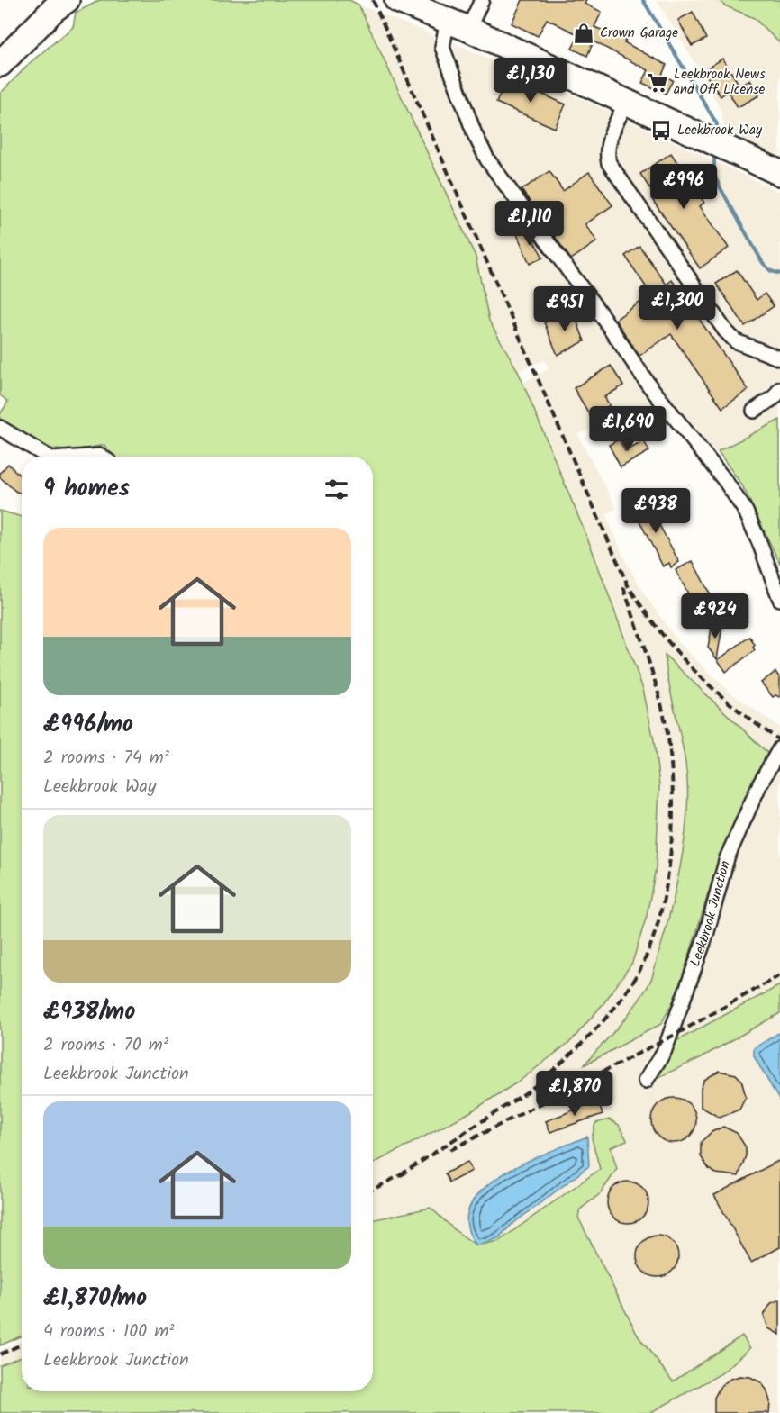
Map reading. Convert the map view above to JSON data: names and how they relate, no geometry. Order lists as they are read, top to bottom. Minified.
{"streets":{"street":["Leekbrook Junction"]},"places":{"shop":["Crown Garage"],"supermarket":["Leekbrook News and Off License"],"bus stop":["Leekbrook Way"]},"page":{"price":["£1,130","£996","£1,110","£1,300","£951","£1,690","£938","£924","£1,870"],"heading":"9 homes","list":[{"name":"£996/mo","note":"2 rooms · 74 m² · Leekbrook Way"},{"name":"£938/mo","note":"2 rooms · 70 m² · Leekbrook Junction"},{"name":"£1,870/mo","note":"4 rooms · 100 m² · Leekbrook Junction"}]}}
